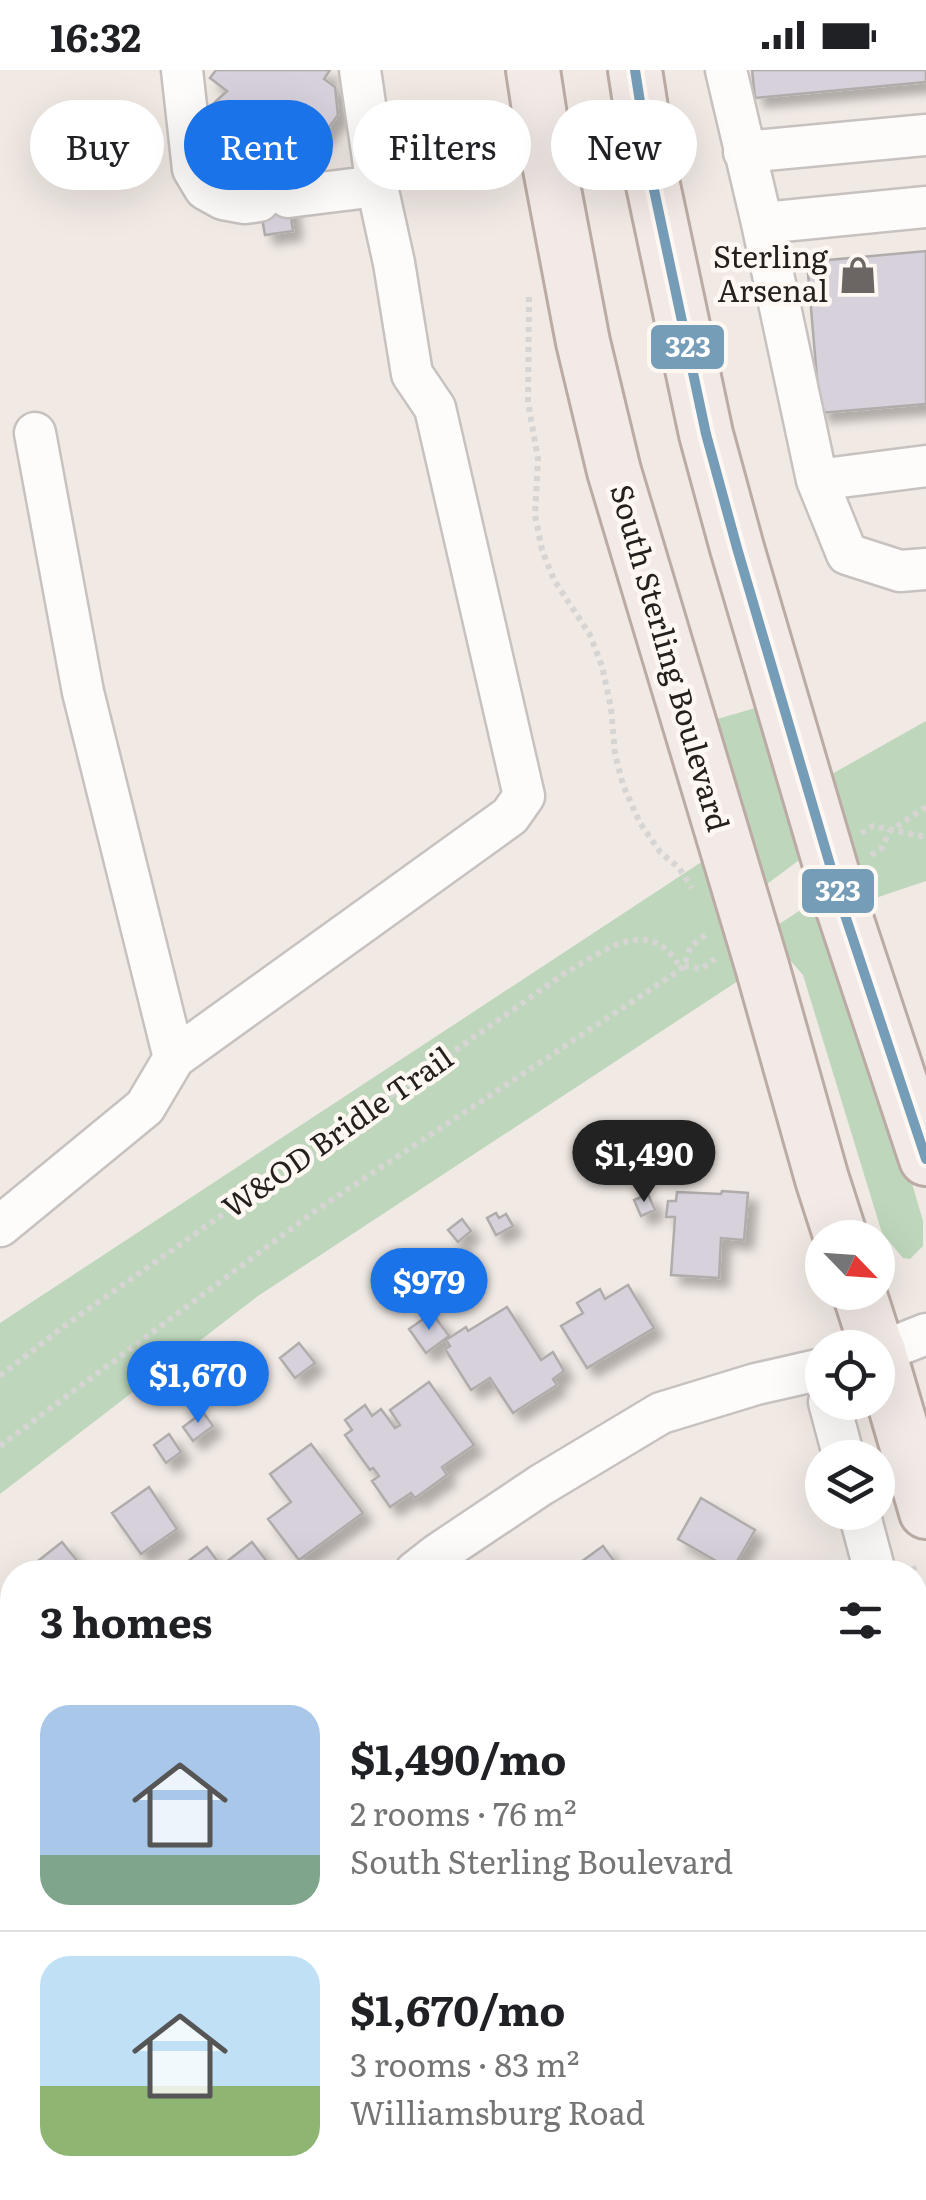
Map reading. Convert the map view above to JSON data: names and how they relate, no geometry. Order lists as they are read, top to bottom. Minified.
{"streets":{"main road":["South Sterling Boulevard"],"path":["W&OD Bridle Trail"]},"places":{"shop":["Sterling Arsenal"]},"lines":["transit line 323"],"north":"bottom right","page":{"status":"16:32","chip":["Buy","Rent","Filters","New"],"price":["$1,490","$979","$1,670"],"heading":"3 homes","list":[{"name":"$1,490/mo","note":"2 rooms · 76 m² · South Sterling Boulevard"},{"name":"$1,670/mo","note":"3 rooms · 83 m² · Williamsburg Road"}]}}
